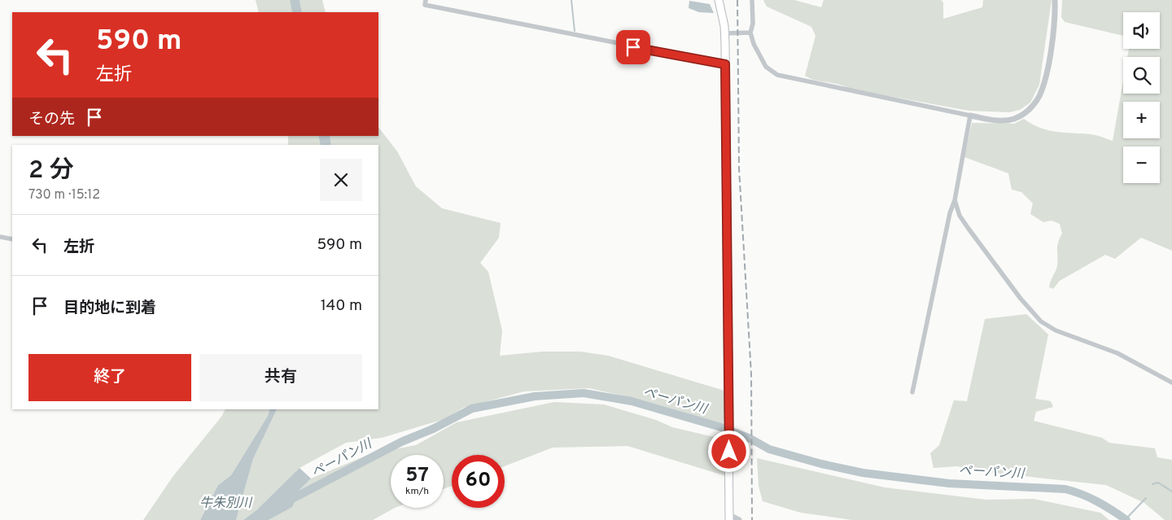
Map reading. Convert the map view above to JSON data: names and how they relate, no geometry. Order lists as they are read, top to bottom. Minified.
{"water":["ペーパン川","牛朱別川"],"page":{"map_buttons":["+","−"],"turn":["590 m","左折"],"then":"その先","heading":["2 分","730 m · 15:12"],"list":[{"name":"左折","value":"590 m"},{"name":"目的地に到着","value":"140 m"}],"buttons":["終了","共有"],"speed":"57 km/h","limit":"60"}}
